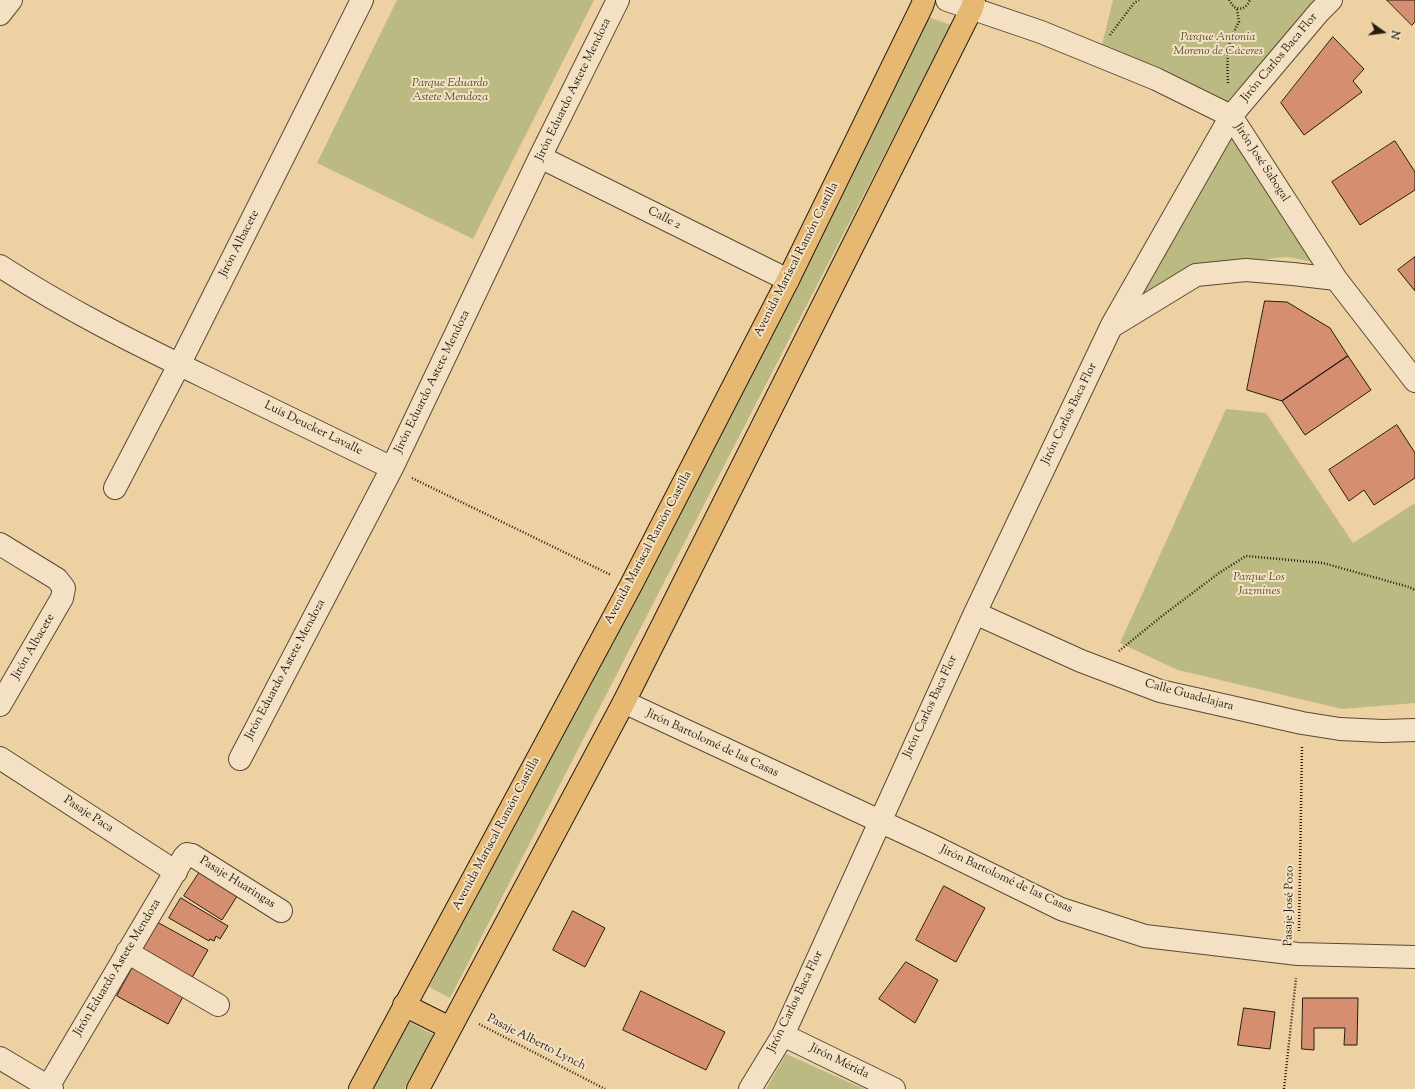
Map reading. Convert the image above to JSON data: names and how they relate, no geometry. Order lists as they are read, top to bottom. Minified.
{"streets":{"main road":["Avenida Mariscal Ramón Castilla"],"street":["Jirón Carlos Baca Flor","Jirón Eduardo Astete Mendoza","Jirón José Sabogal","Calle 2","Jirón Albacete","Luis Deucker Lavalle","Calle Guadelajara","Jirón Bartolomé de las Casas","Pasaje Paca","Pasaje Huaringas","Jirón Mérida"],"path":["Pasaje José Pozo","Pasaje Alberto Lynch"]},"crossings":[["Jirón Carlos Baca Flor","Jirón José Sabogal"],["Jirón Carlos Baca Flor","Calle Guadelajara"],["Jirón Carlos Baca Flor","Jirón Bartolomé de las Casas"],["Jirón Carlos Baca Flor","Jirón Mérida"],["Jirón Eduardo Astete Mendoza","Calle 2"],["Jirón Eduardo Astete Mendoza","Luis Deucker Lavalle"],["Jirón Eduardo Astete Mendoza","Pasaje Paca"],["Jirón Eduardo Astete Mendoza","Pasaje Huaringas"],["Calle 2","Avenida Mariscal Ramón Castilla"],["Jirón Albacete","Luis Deucker Lavalle"],["Calle Guadelajara","Pasaje José Pozo"],["Jirón Bartolomé de las Casas","Pasaje José Pozo"]],"parks":["Parque Antonia Moreno de Cáceres","Parque Eduardo Astete Mendoza","Parque Los Jazmines"],"north":"right"}
